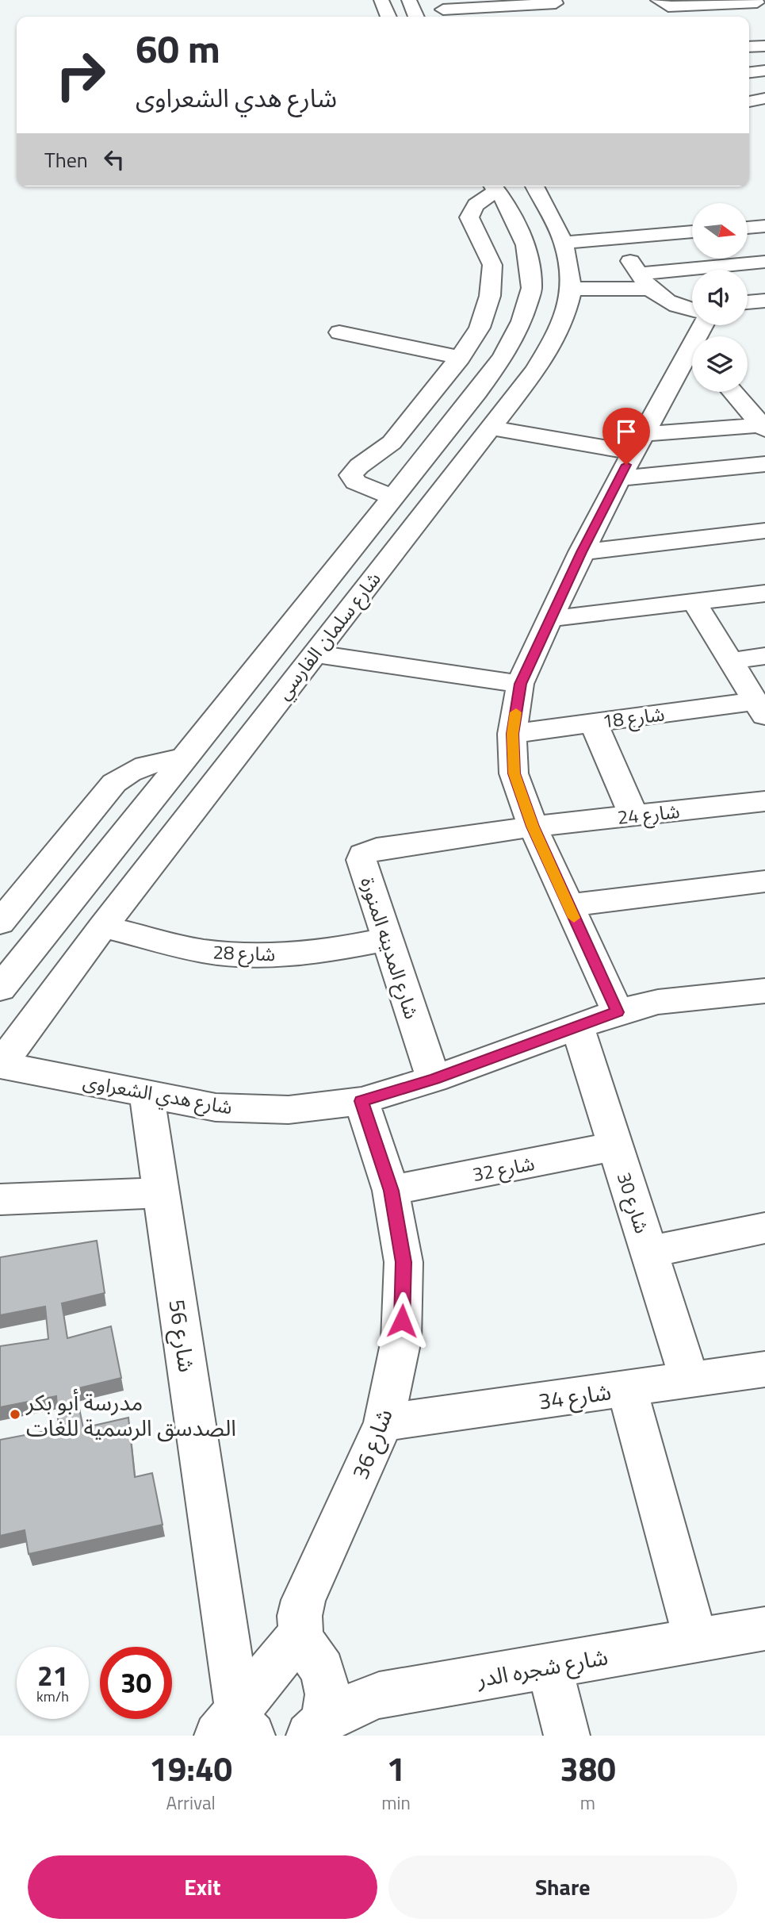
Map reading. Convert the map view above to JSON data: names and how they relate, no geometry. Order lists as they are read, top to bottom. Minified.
{"streets":{"street":["شارع سلمان الفارسي","شارع 18","شارع 24","شارع المدينه المنورة","شارع 28","شارع هدي الشعراوى","شارع 32","شارع 30","شارع 56","شارع 34","شارع 36","شارع شجره الدر"]},"crossings":[["شارع سلمان الفارسي","شارع 28"],["شارع سلمان الفارسي","شارع هدي الشعراوى"],["شارع 24","شارع المدينه المنورة"],["شارع المدينه المنورة","شارع 28"],["شارع المدينه المنورة","شارع هدي الشعراوى"],["شارع هدي الشعراوى","شارع 30"],["شارع هدي الشعراوى","شارع 56"],["شارع هدي الشعراوى","شارع 36"],["شارع 32","شارع 30"],["شارع 32","شارع 36"],["شارع 30","شارع 34"],["شارع 34","شارع 36"]],"places":["مدرسة أبو بكر الصدسق الرسمية للغات"],"north":"right","page":{"turn":["60 m","شارع هدي الشعراوى"],"then":"Then","speed":"21 km/h","limit":"30","eta":["19:40","Arrival","1","min","380","m"],"buttons":["Exit","Share"]}}
